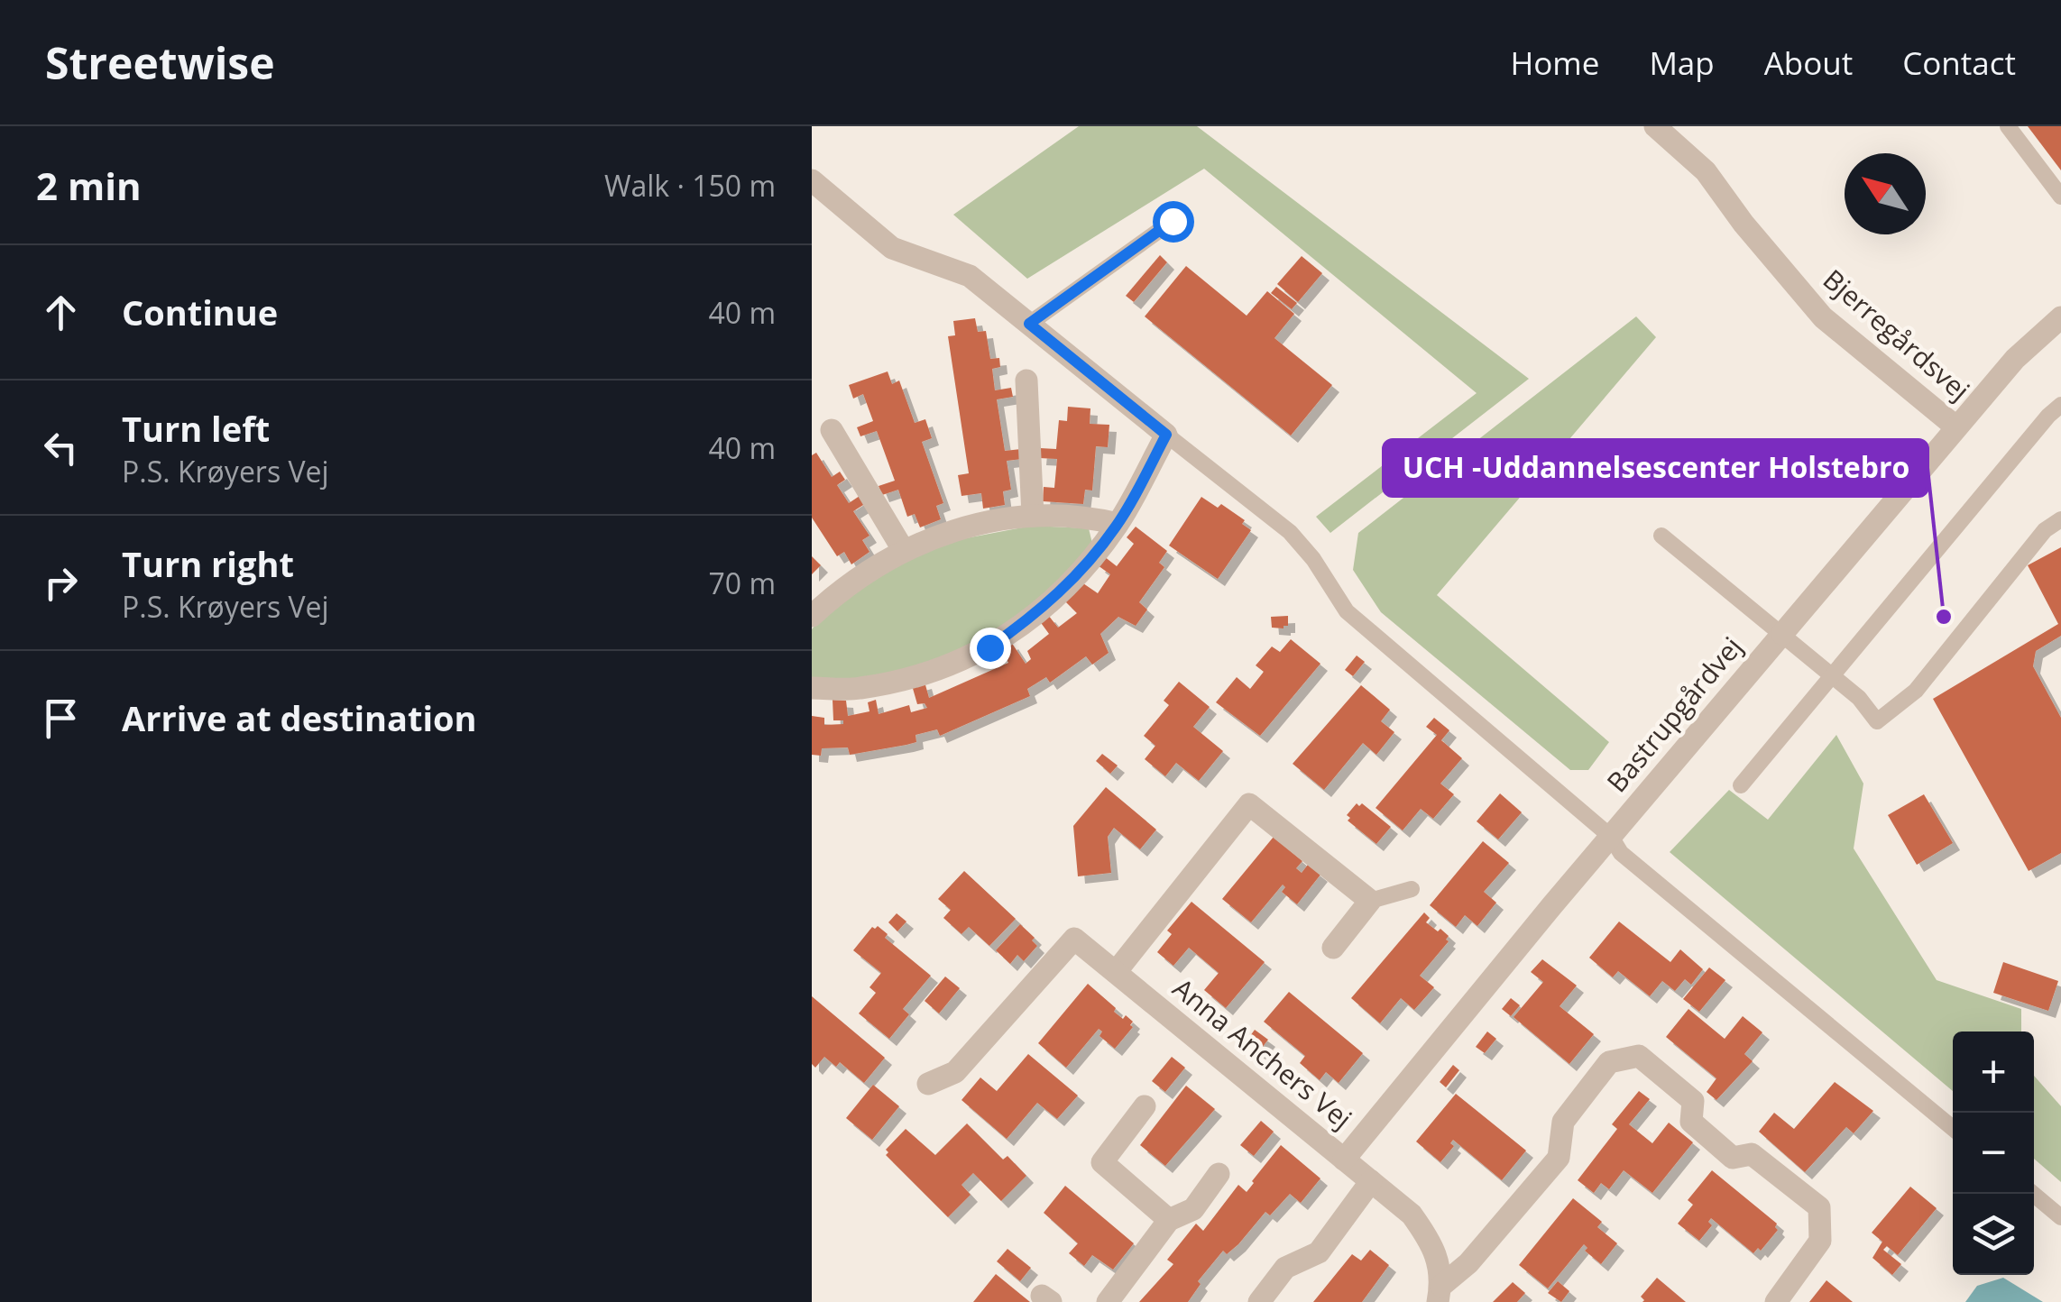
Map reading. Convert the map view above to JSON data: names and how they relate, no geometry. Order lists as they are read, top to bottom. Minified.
{"streets":{"street":["Bjerregårdsvej","Bastrupgårdvej","Anna Anchers Vej"]},"crossings":[["Bjerregårdsvej","Bastrupgårdvej"],["Bastrupgårdvej","Anna Anchers Vej"]],"places":["UCH -Uddannelsescenter Holstebro"],"north":"top left","page":{"header":"Streetwise","nav":["Home","Map","About","Contact"],"heading":["2 min","Walk · 150 m"],"list":[["Continue","40 m"],["Turn left","P.S. Krøyers Vej","40 m"],["Turn right","P.S. Krøyers Vej","70 m"],"Arrive at destination"],"map_buttons":["+","−"]}}
